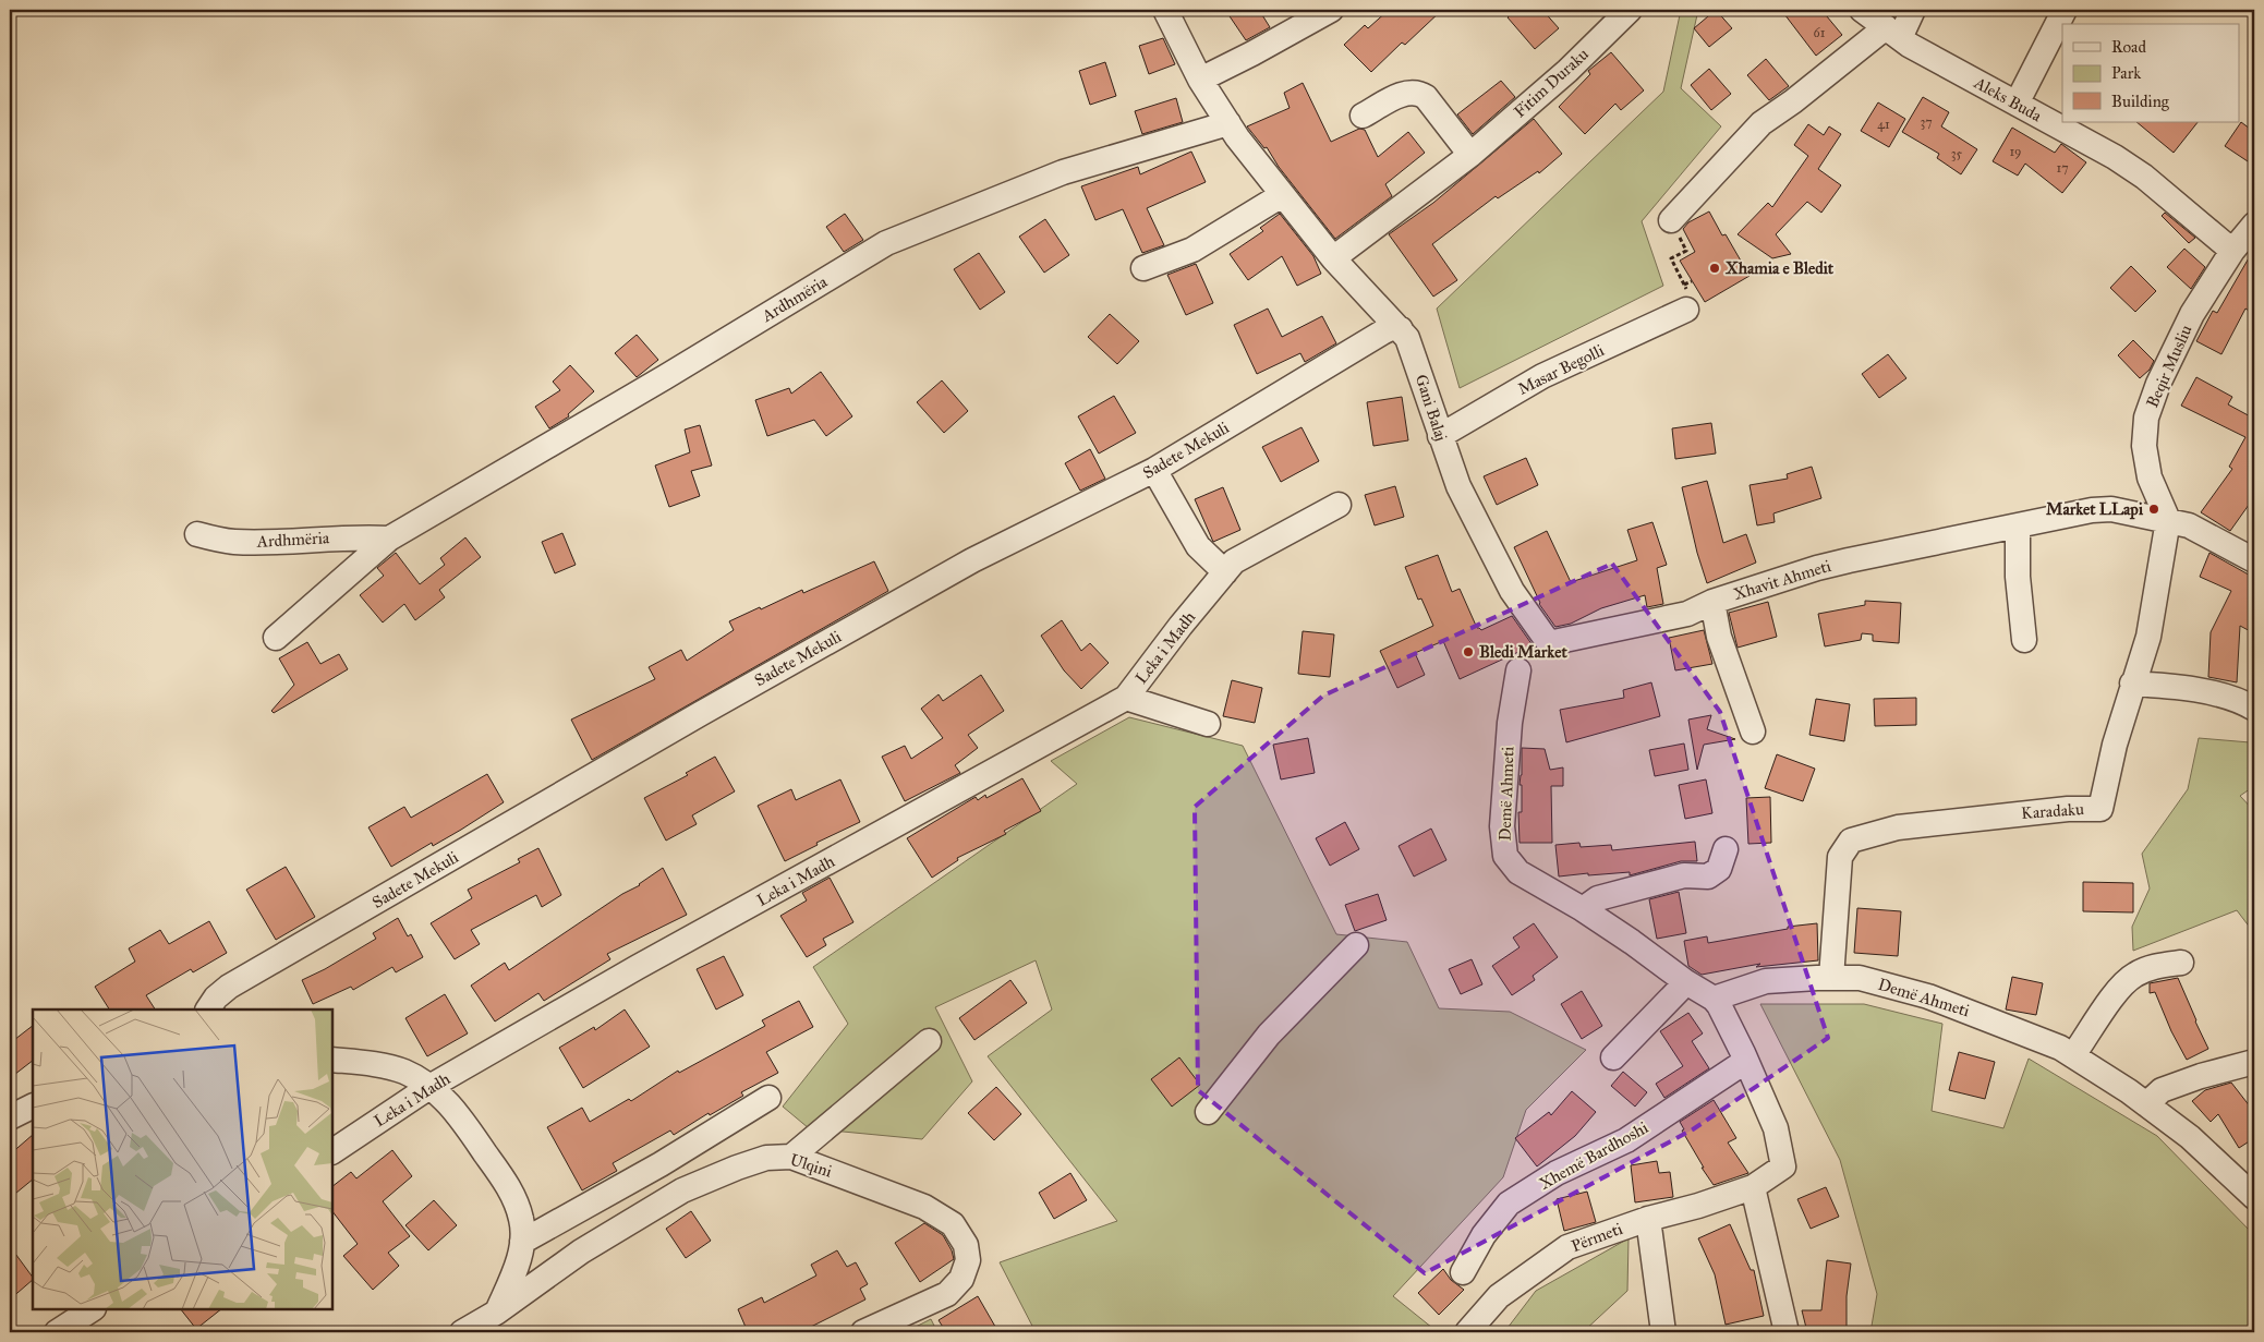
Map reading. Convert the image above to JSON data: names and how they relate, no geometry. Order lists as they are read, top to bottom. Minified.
{"streets":{"street":["Fitim Duraku","Aleks Buda","Ardhmëria","Beqir Musliu","Masar Begolli","Gani Balaj","Sadete Mekuli","Xhavit Ahmeti","Leka i Madh","Demë Ahmeti","Karadaku","Xhemë Bardhoshi","Ulqini","Përmeti"]},"crossings":[["Fitim Duraku","Gani Balaj"],["Aleks Buda","Beqir Musliu"],["Ardhmëria","Gani Balaj"],["Beqir Musliu","Xhavit Ahmeti"],["Beqir Musliu","Karadaku"],["Masar Begolli","Gani Balaj"],["Gani Balaj","Sadete Mekuli"],["Gani Balaj","Xhavit Ahmeti"],["Xhavit Ahmeti","Karadaku"],["Demë Ahmeti","Karadaku"],["Demë Ahmeti","Përmeti"],["Xhemë Bardhoshi","Përmeti"]],"places":["Xhamia e Bledit","Market LLapi","Bledi Market"],"house_numbers":["61","37","41","19","35","17"],"legend":["Road","Park","Building"]}
